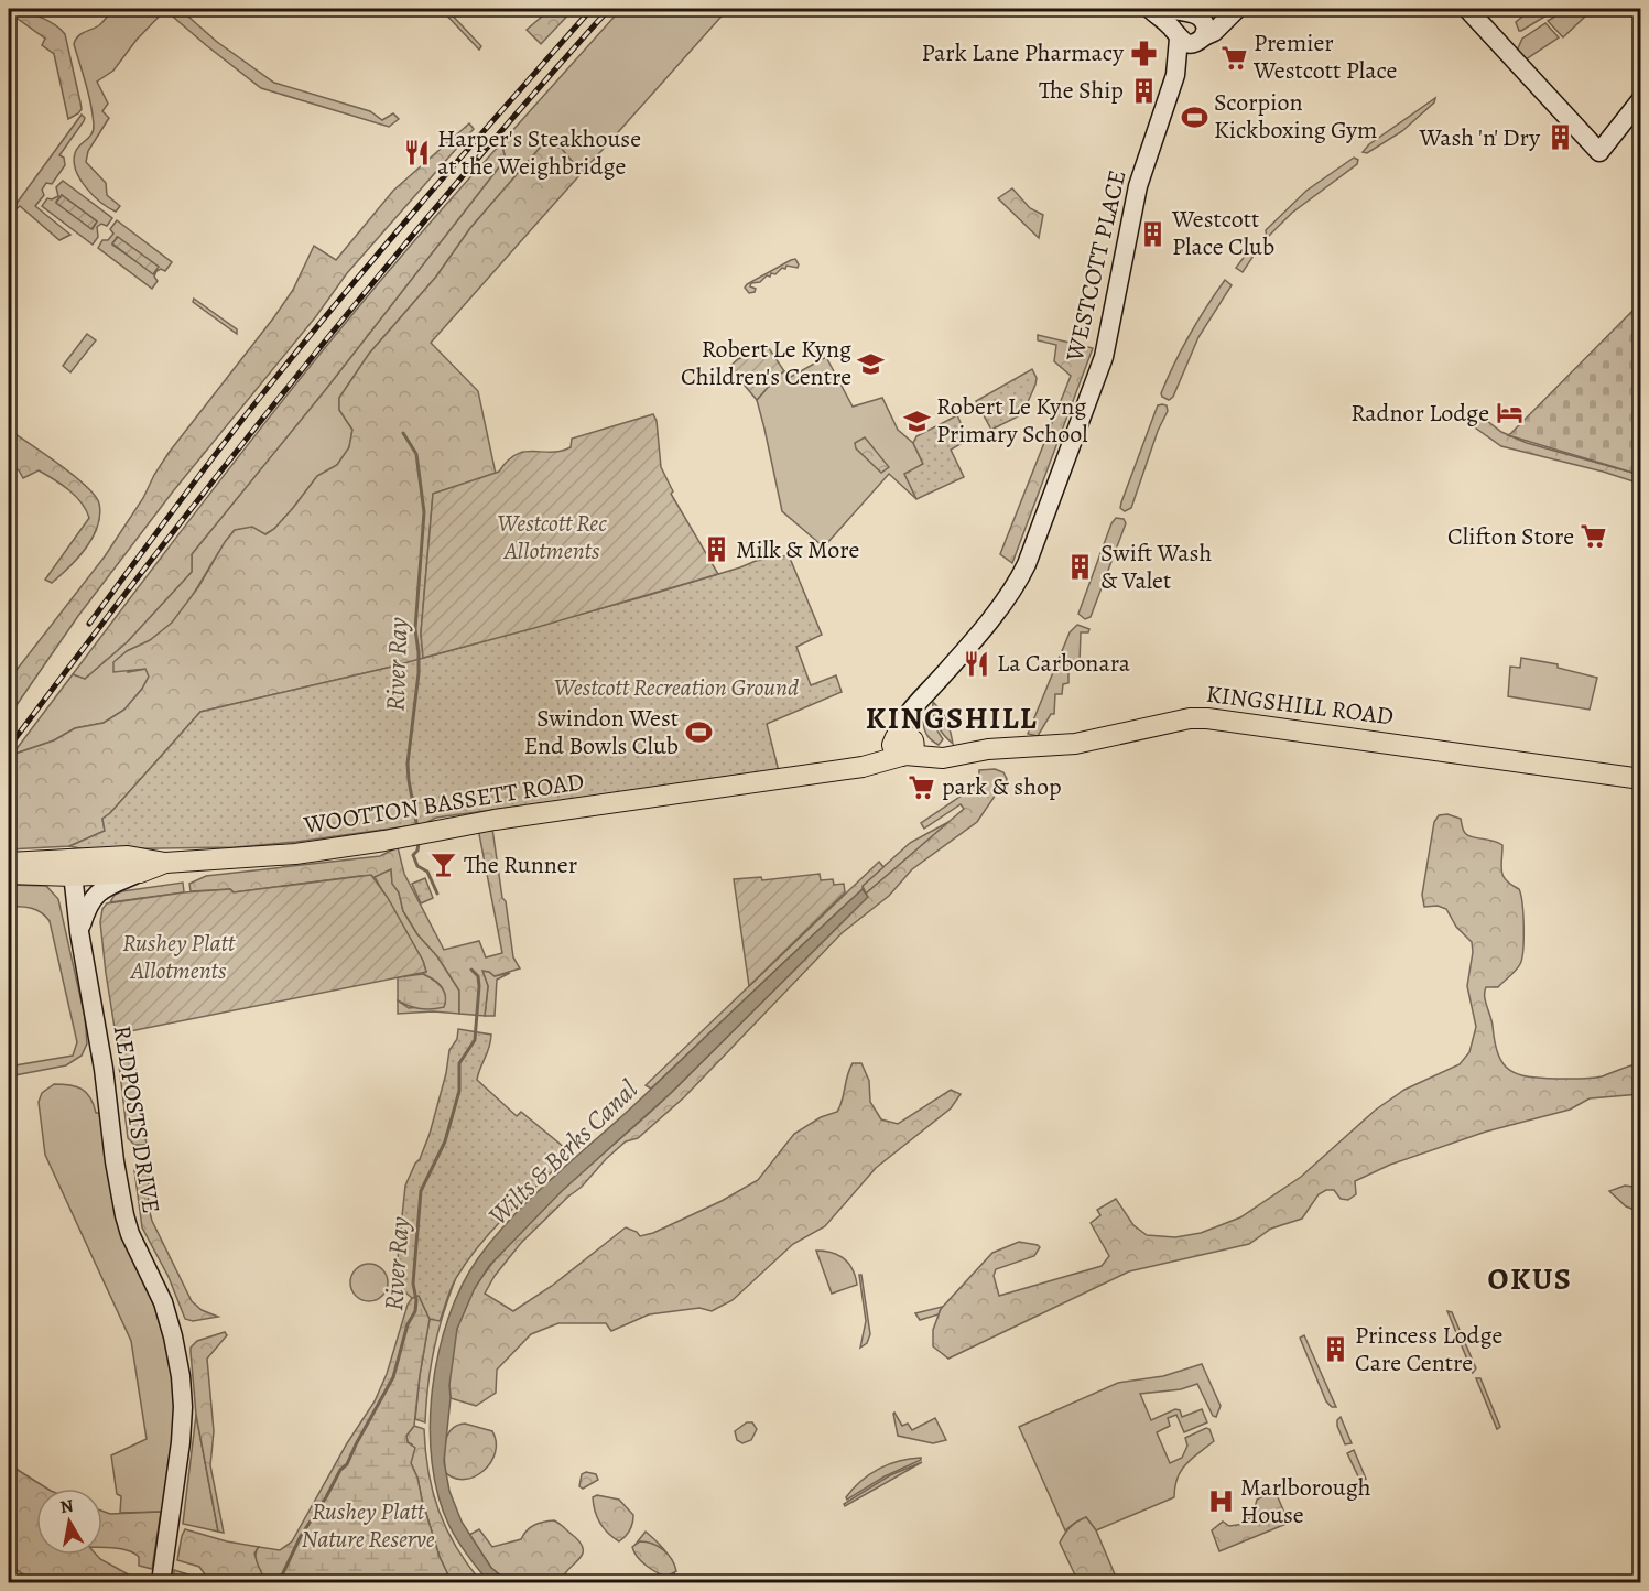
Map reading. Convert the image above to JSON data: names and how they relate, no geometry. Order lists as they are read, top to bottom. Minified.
{"streets":{"main road":["WESTCOTT PLACE","KINGSHILL ROAD","WOOTTON BASSETT ROAD","REDPOSTS DRIVE"]},"crossings":[["WESTCOTT PLACE","KINGSHILL ROAD"],["WESTCOTT PLACE","WOOTTON BASSETT ROAD"],["KINGSHILL ROAD","WOOTTON BASSETT ROAD"],["WOOTTON BASSETT ROAD","REDPOSTS DRIVE"]],"districts":["KINGSHILL","OKUS"],"water":["River Ray","Wilts & Berks Canal"],"parks":["Westcott Rec Allotments","Westcott Recreation Ground","Rushey Platt Allotments","Rushey Platt Nature Reserve"],"places":{"pharmacy":["Park Lane Pharmacy"],"supermarket":["Premier Westcott Place","Clifton Store","park & shop"],"building":["The Ship","Wash 'n' Dry","Westcott Place Club","Milk & More","Swift Wash & Valet","Princess Lodge Care Centre"],"sports":["Scorpion Kickboxing Gym","Swindon West End Bowls Club"],"restaurant":["Harper's Steakhouse at the Weighbridge","La Carbonara"],"school or university":["Robert Le Kyng Children's Centre","Robert Le Kyng Primary School"],"hotel":["Radnor Lodge"],"bar":["The Runner"],"hospital":["Marlborough House"]},"north":"top"}
